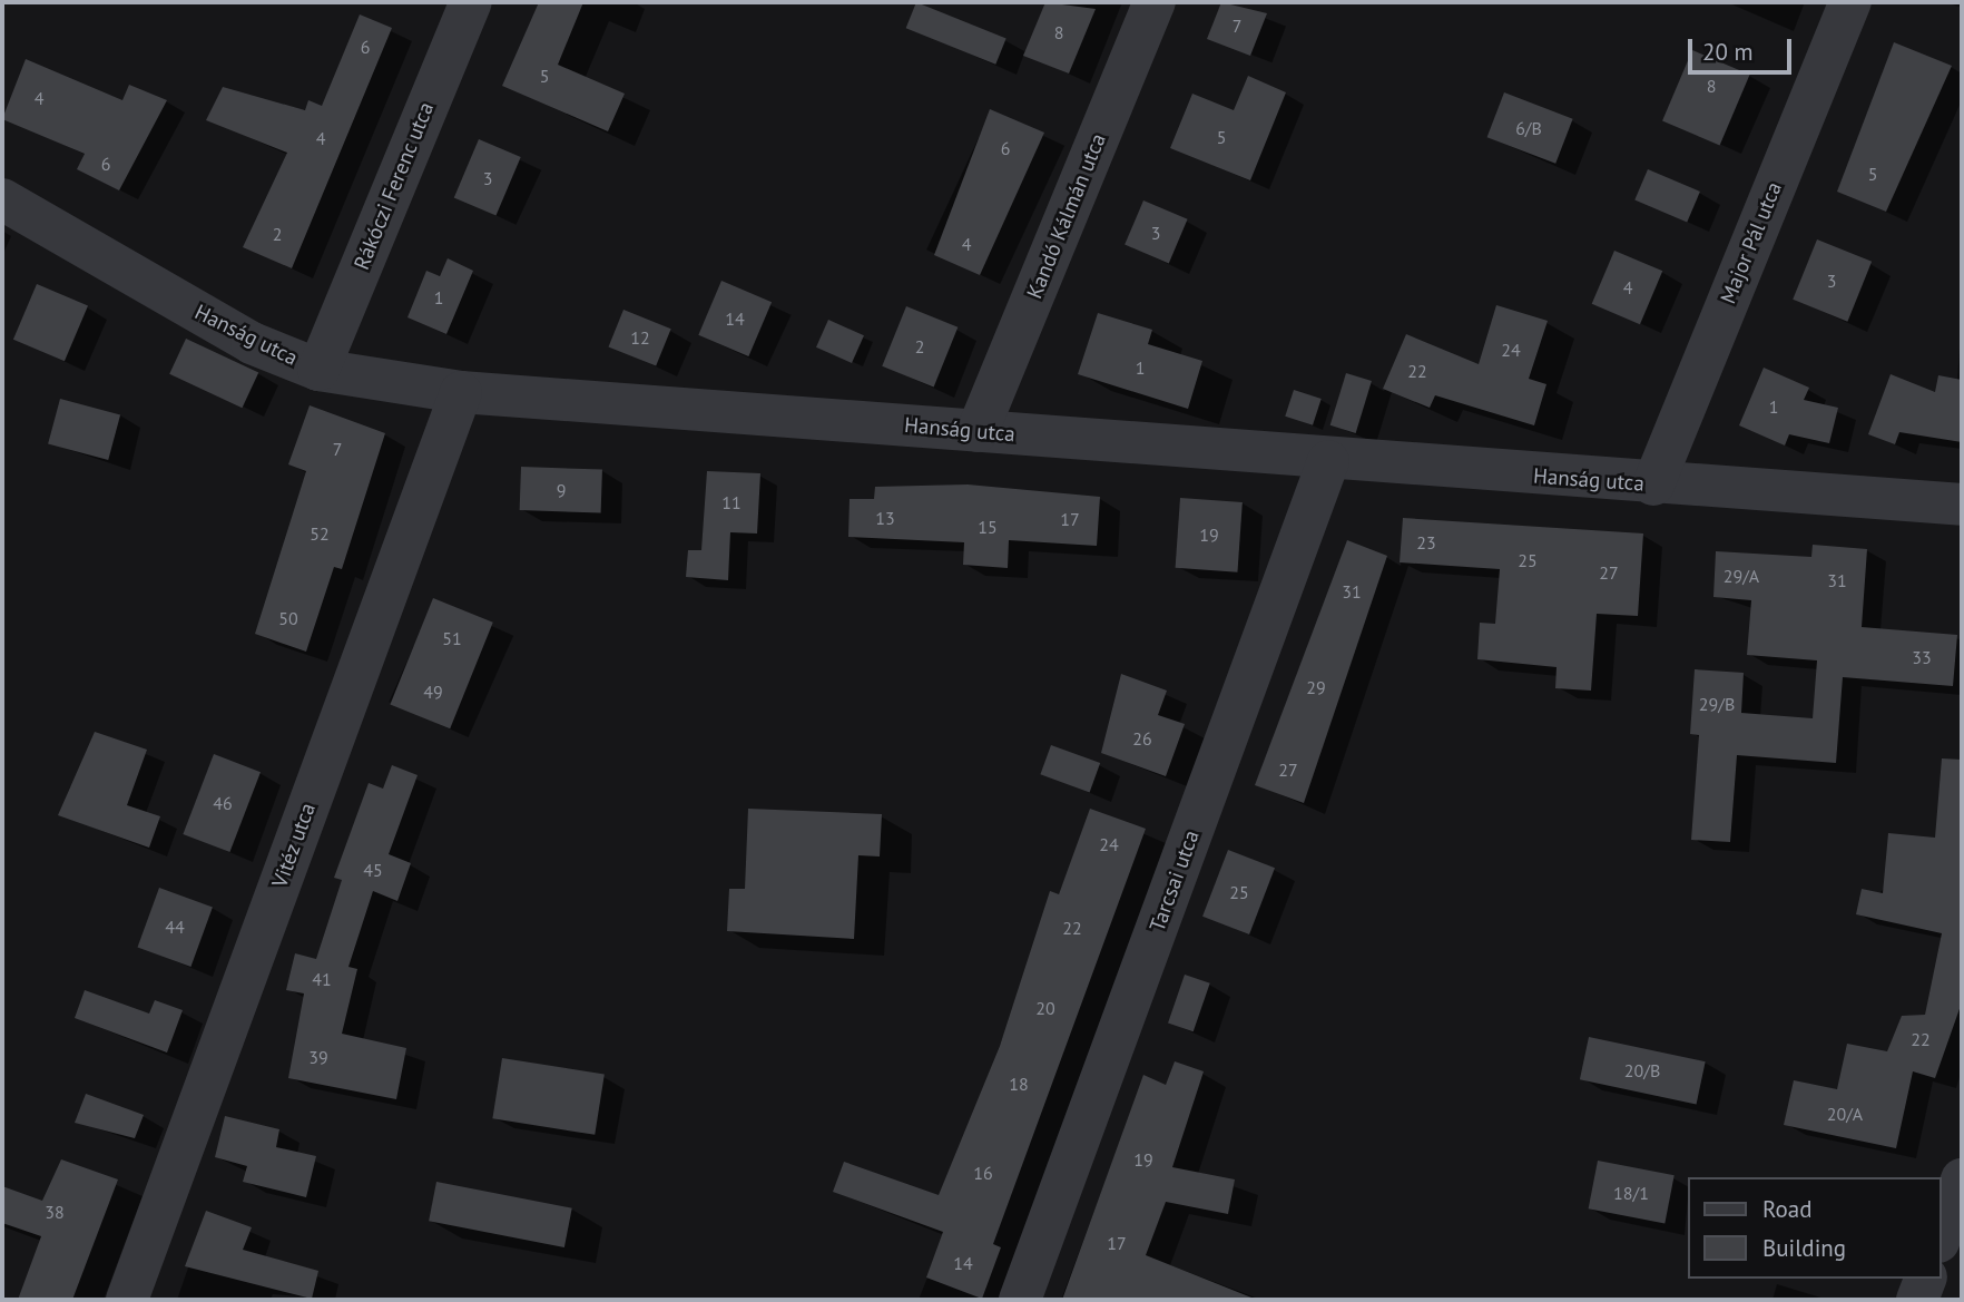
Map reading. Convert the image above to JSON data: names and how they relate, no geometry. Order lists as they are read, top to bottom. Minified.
{"streets":{"street":["Rákóczi Ferenc utca","Kandó Kálmán utca","Major Pál utca","Hanság utca","Vitéz utca","Tarcsai utca"]},"crossings":[["Rákóczi Ferenc utca","Hanság utca"],["Kandó Kálmán utca","Hanság utca"],["Major Pál utca","Hanság utca"],["Hanság utca","Vitéz utca"],["Hanság utca","Tarcsai utca"]],"house_numbers":["7","8","6","5","8","4","6/B","5","4","6","6","5","3","3","2","4","3","4","1","14","12","2","24","1","22","1","7","9","11","13","17","15","52","19","23","25","27","29/A","31","31","50","51","33","29","49","29/B","26","27","46","24","45","25","44","22","41","20","22","39","20/B","18","20/A","19","16","18/1","38","17","14"],"legend":["Road","Building"],"scale_bar":"20 m"}
